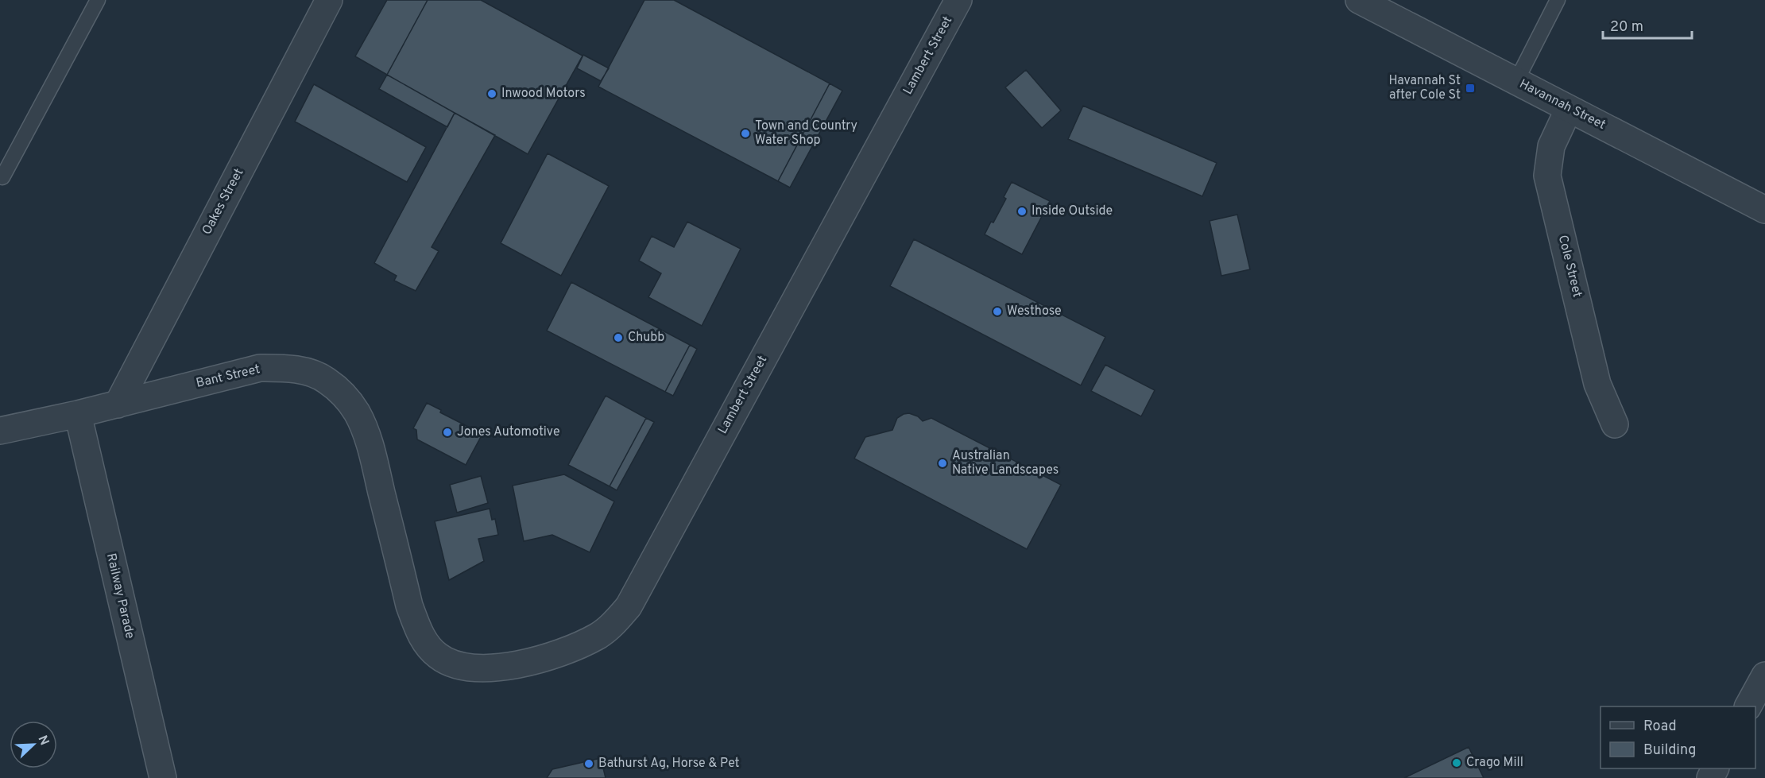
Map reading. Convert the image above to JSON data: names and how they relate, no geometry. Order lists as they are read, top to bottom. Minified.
{"streets":{"street":["Lambert Street","Havannah Street","Oakes Street","Cole Street","Bant Street","Railway Parade"]},"crossings":[["Lambert Street","Bant Street"],["Havannah Street","Cole Street"],["Oakes Street","Bant Street"],["Bant Street","Railway Parade"]],"places":{"transit":["Havannah St after Cole St"],"other":["Inwood Motors","Town and Country Water Shop","Inside Outside","Westhose","Chubb","Jones Automotive","Australian Native Landscapes","Crago Mill","Bathurst Ag, Horse & Pet"]},"legend":["Road","Building"],"scale_bar":"20 m","north":"top right"}
